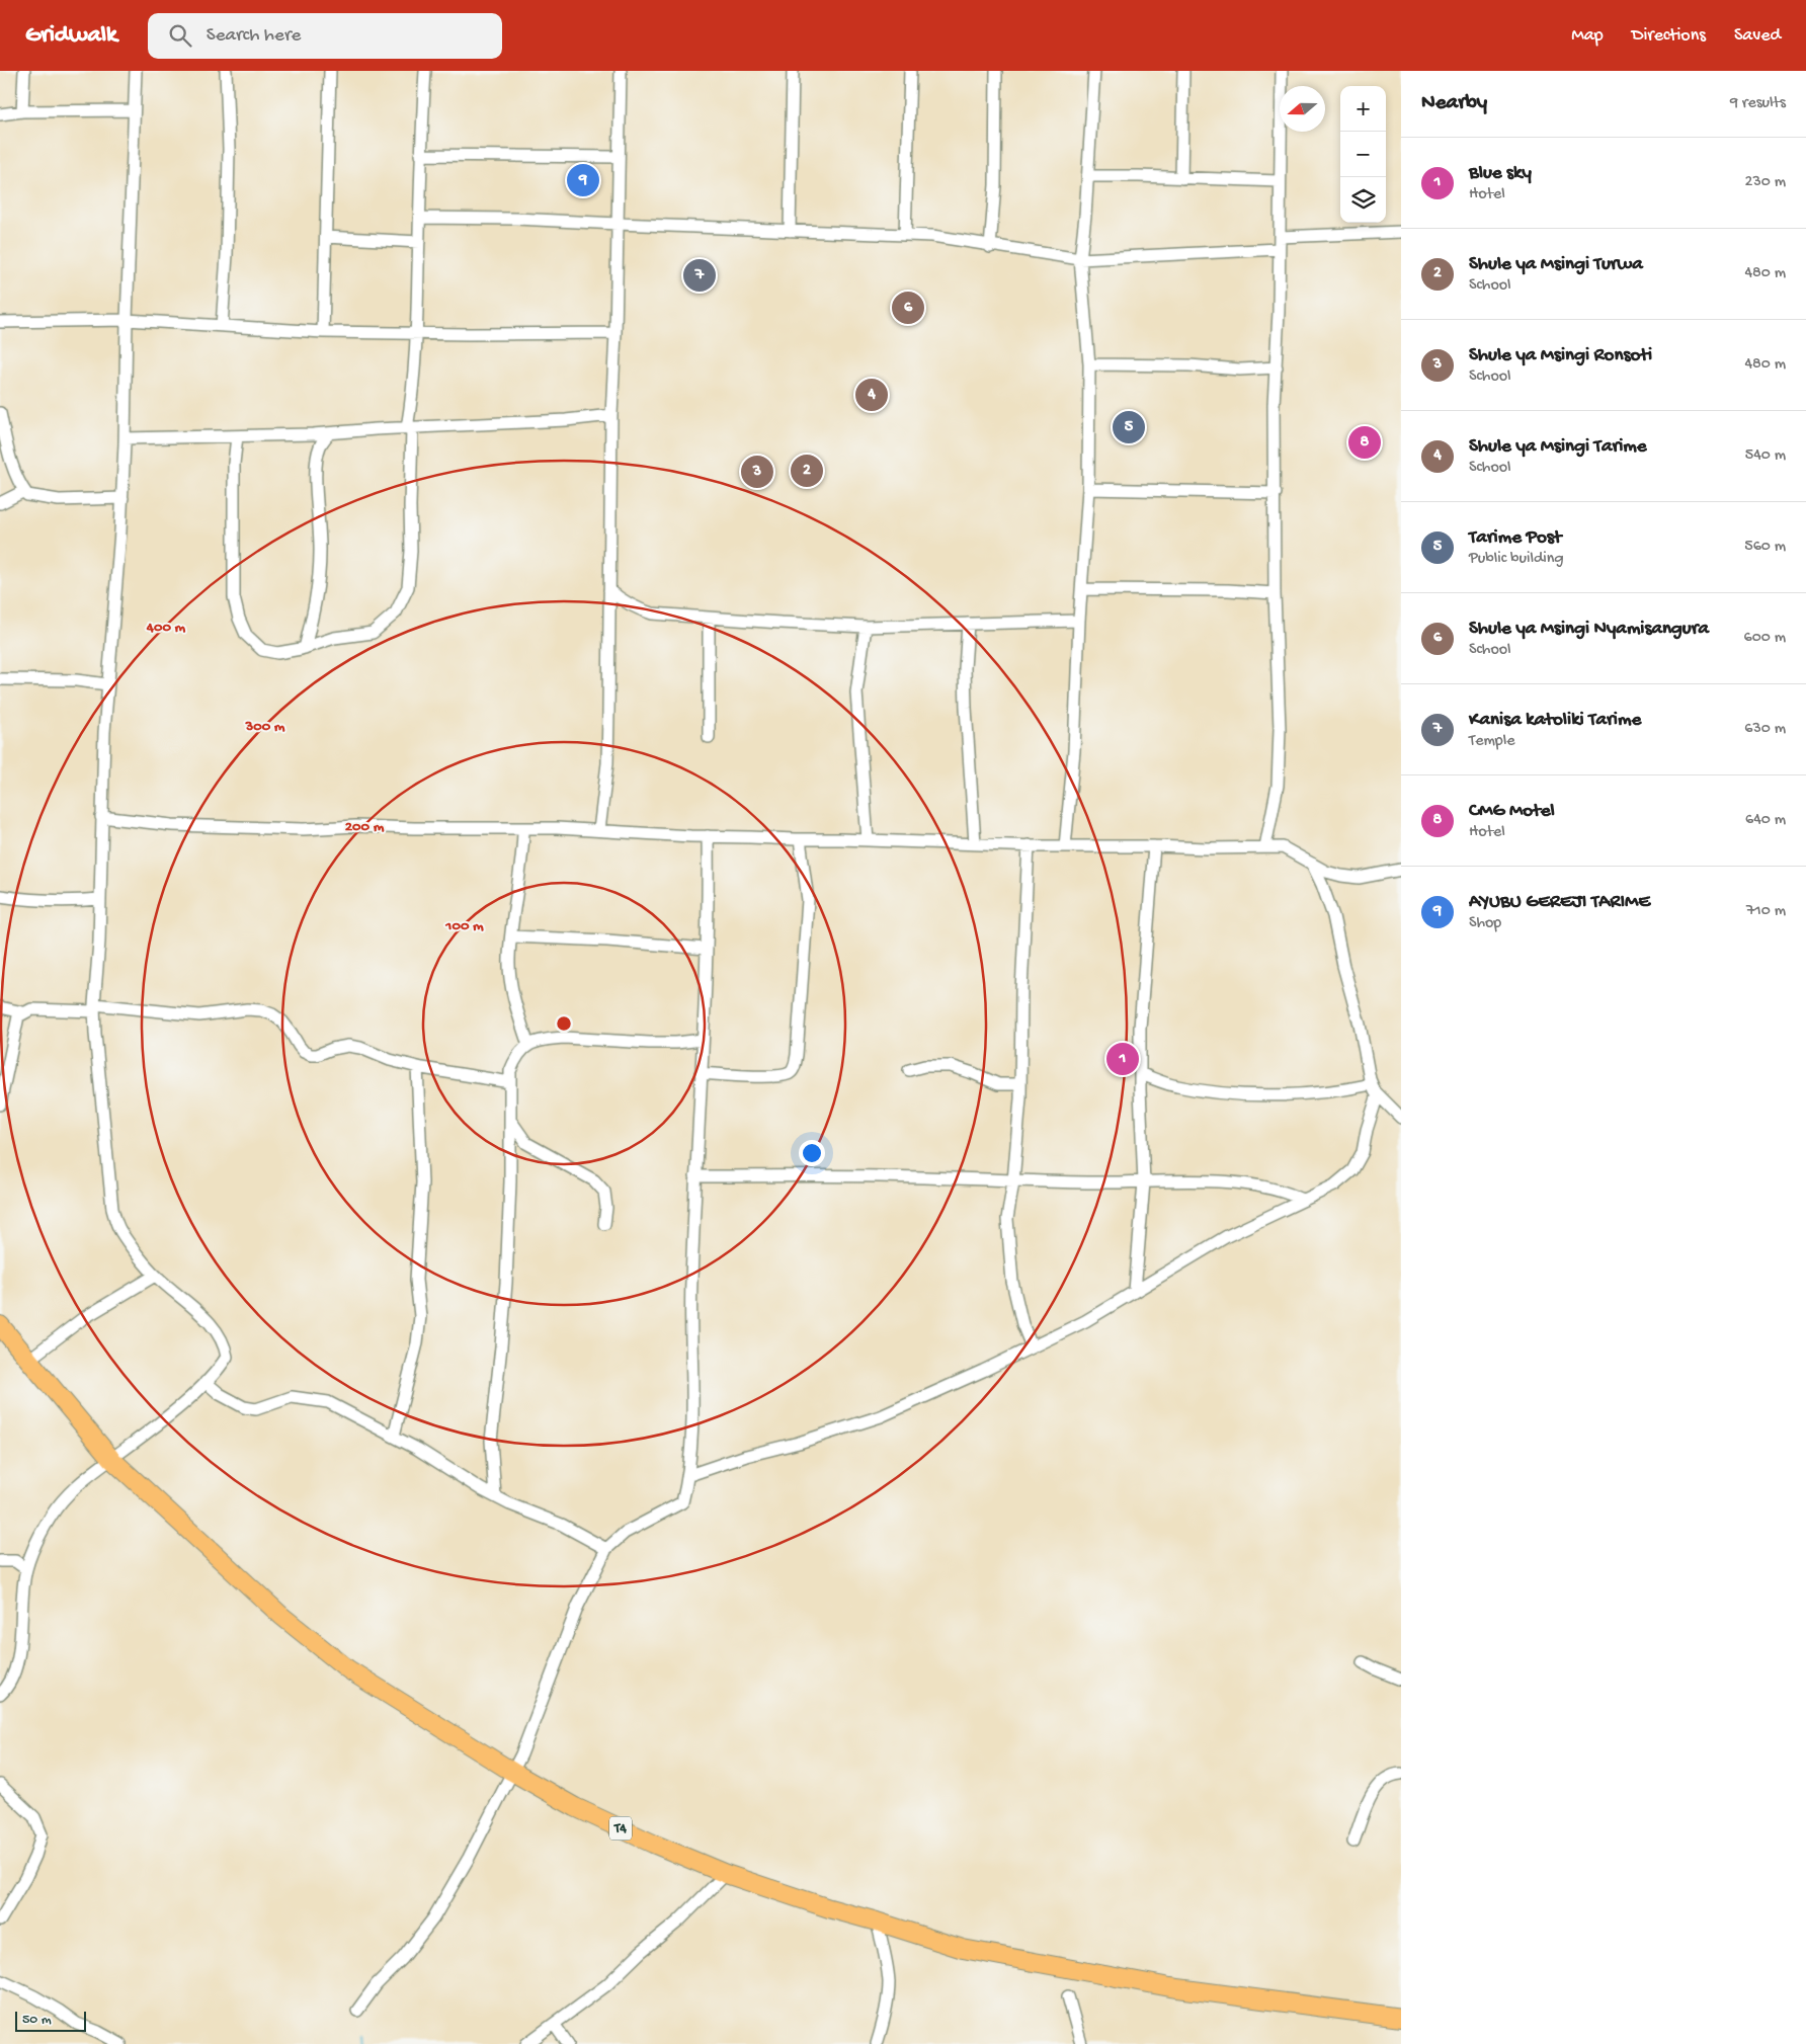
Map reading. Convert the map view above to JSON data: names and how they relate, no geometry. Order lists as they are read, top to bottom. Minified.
{"streets":{"highway":["T4"]},"scale_bar":"50 m","north":"left","page":{"header":"Gridwalk","search":"Search here","nav":["Map","Directions","Saved"],"heading":["Nearby","9 results"],"map_buttons":["+","−"],"list":[{"mark":"1","name":"Blue sky","note":"Hotel","value":"230 m"},{"mark":"2","name":"Shule ya Msingi Turwa","note":"School","value":"480 m"},{"mark":"3","name":"Shule ya Msingi Ronsoti","note":"School","value":"480 m"},{"mark":"4","name":"Shule ya Msingi Tarime","note":"School","value":"540 m"},{"mark":"5","name":"Tarime Post","note":"Public building","value":"560 m"},{"mark":"6","name":"Shule ya Msingi Nyamisangura","note":"School","value":"600 m"},{"mark":"7","name":"Kanisa katoliki Tarime","note":"Temple","value":"630 m"},{"mark":"8","name":"CMG Motel","note":"Hotel","value":"640 m"},{"mark":"9","name":"AYUBU GEREJI TARIME","note":"Shop","value":"710 m"}],"pins":["9","7","6","4","5","8","2","3","1"],"scale":"50 m"},"rings":["400 m","300 m","200 m","100 m"]}
